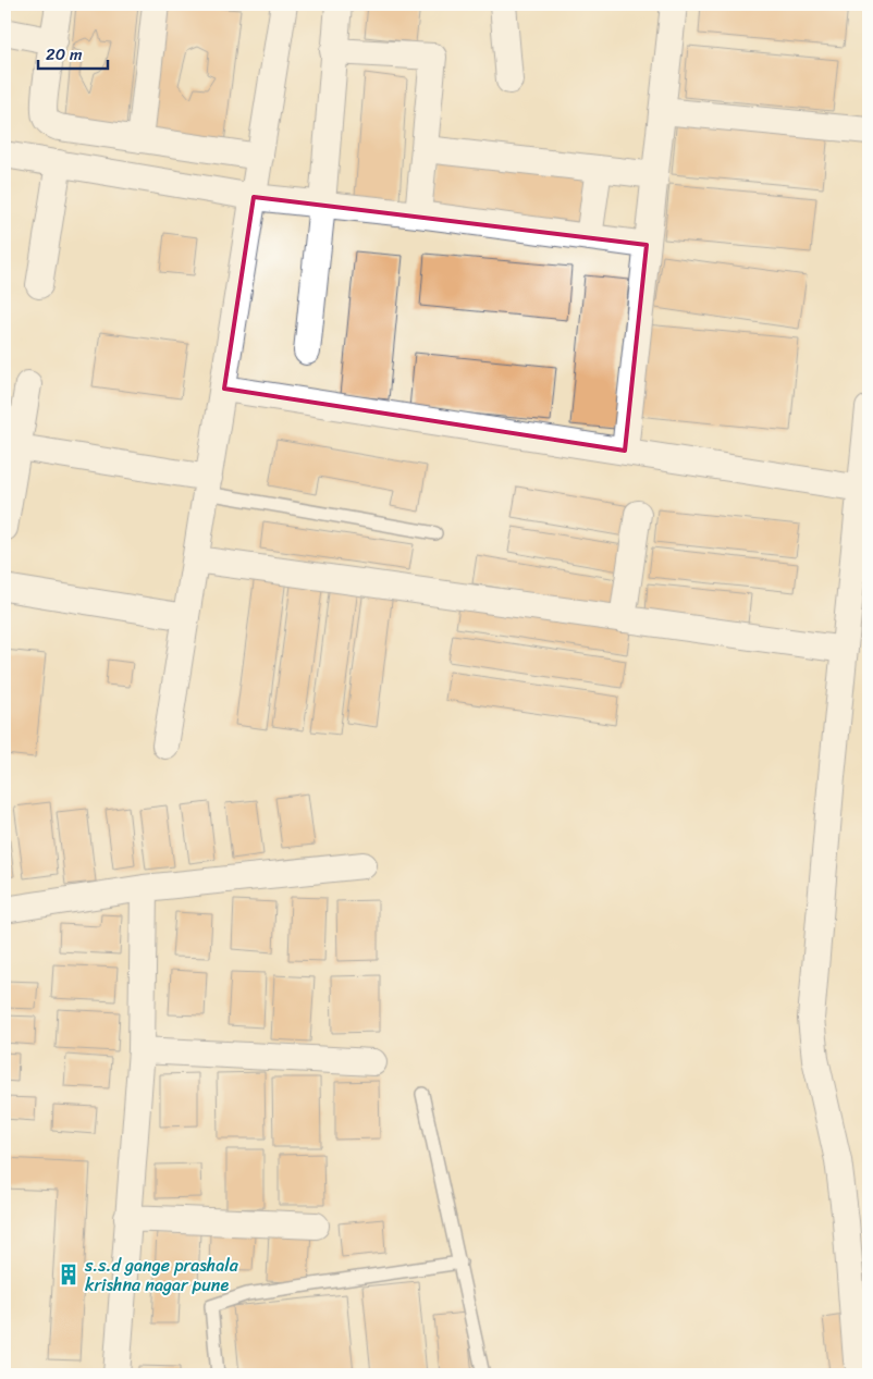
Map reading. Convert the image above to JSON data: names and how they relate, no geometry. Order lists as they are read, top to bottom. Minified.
{"places":{"building":["s.s.d gange prashala krishna nagar pune"]},"scale_bar":"20 m"}
